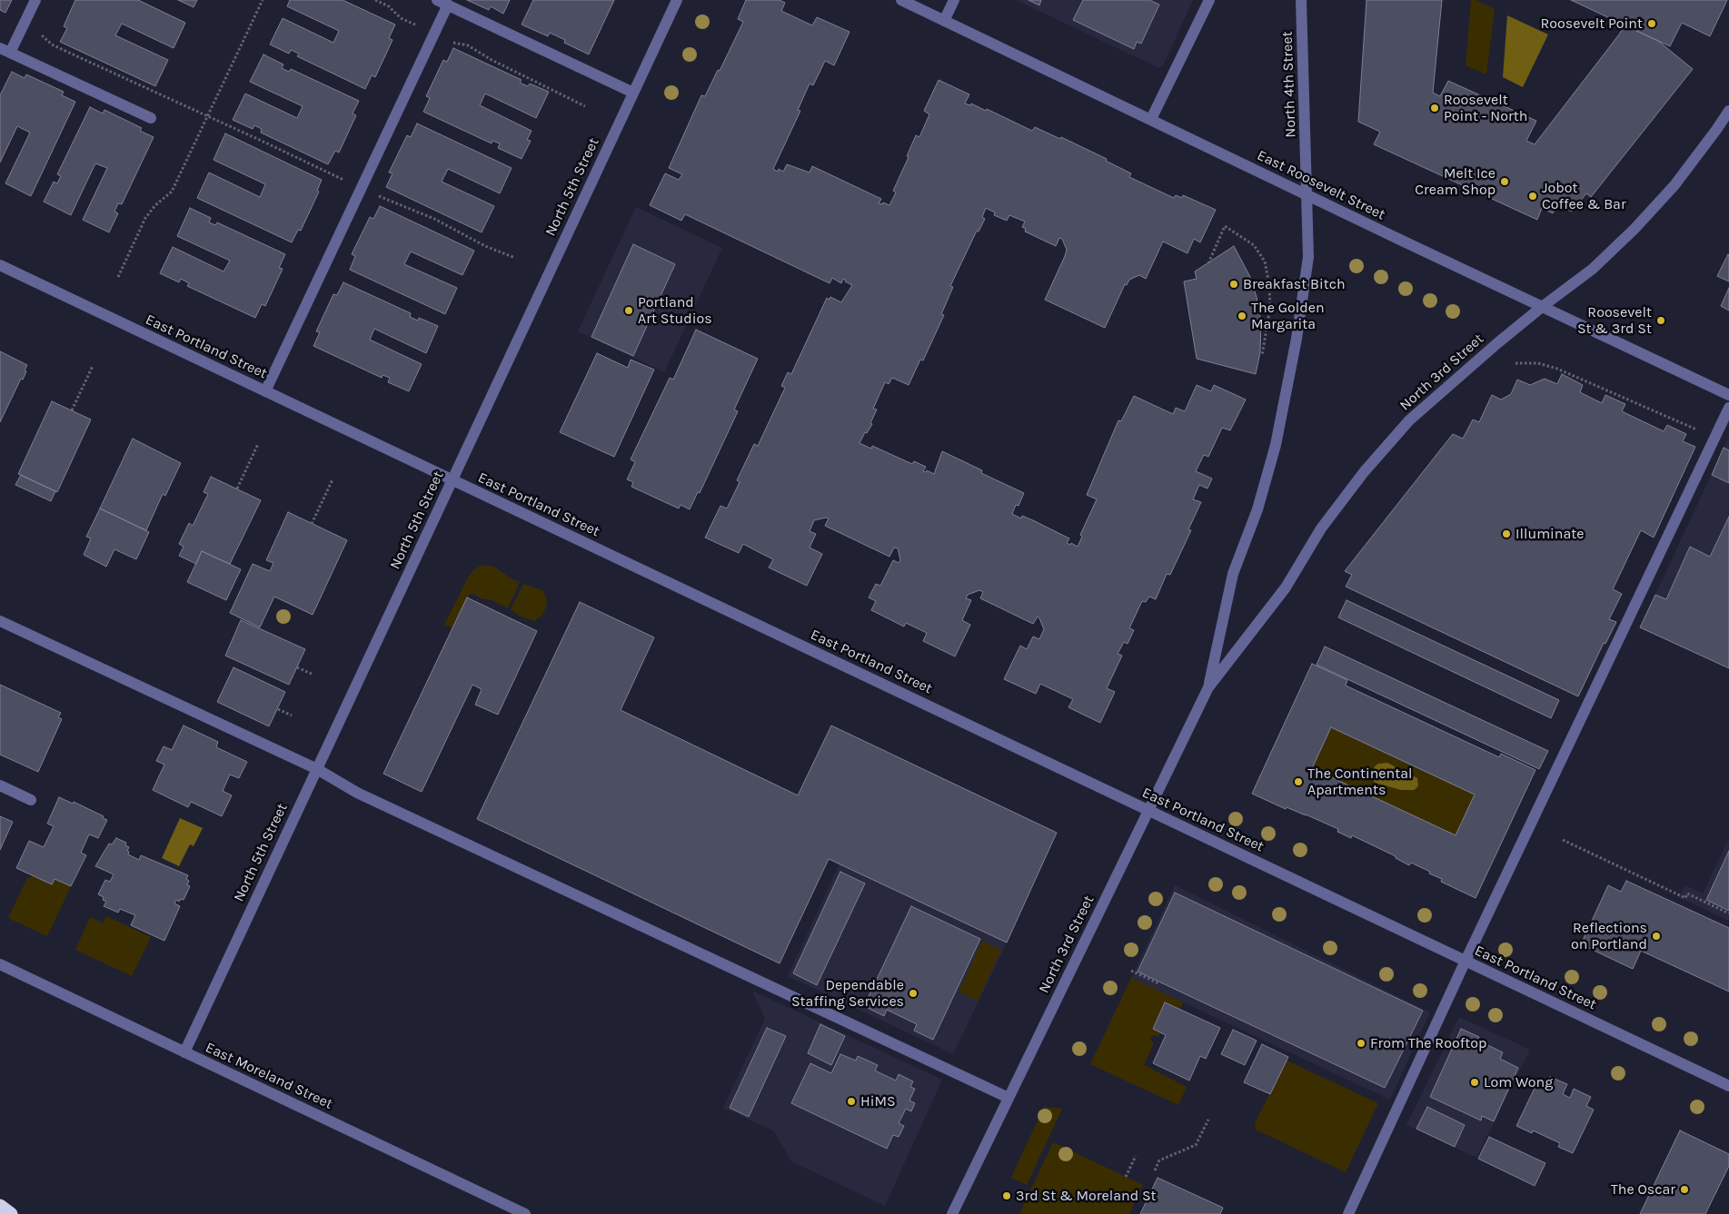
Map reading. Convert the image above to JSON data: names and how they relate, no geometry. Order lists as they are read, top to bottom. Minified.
{"streets":{"street":["North 4th Street","East Roosevelt Street","North 5th Street","East Portland Street","North 3rd Street","East Moreland Street"]},"crossings":[["North 4th Street","East Roosevelt Street"],["North 4th Street","North 3rd Street"],["East Roosevelt Street","North 3rd Street"],["North 5th Street","East Portland Street"],["North 5th Street","East Moreland Street"],["East Portland Street","North 3rd Street"]],"places":["Roosevelt Point","Roosevelt Point - North","Melt Ice Cream Shop","Jobot Coffee & Bar","Breakfast Bitch","Portland Art Studios","The Golden Margarita","Roosevelt St & 3rd St","Illuminate","The Continental Apartments","Reflections on Portland","Dependable Staffing Services","From The Rooftop","Lom Wong","HiMS","The Oscar","3rd St & Moreland St"]}
